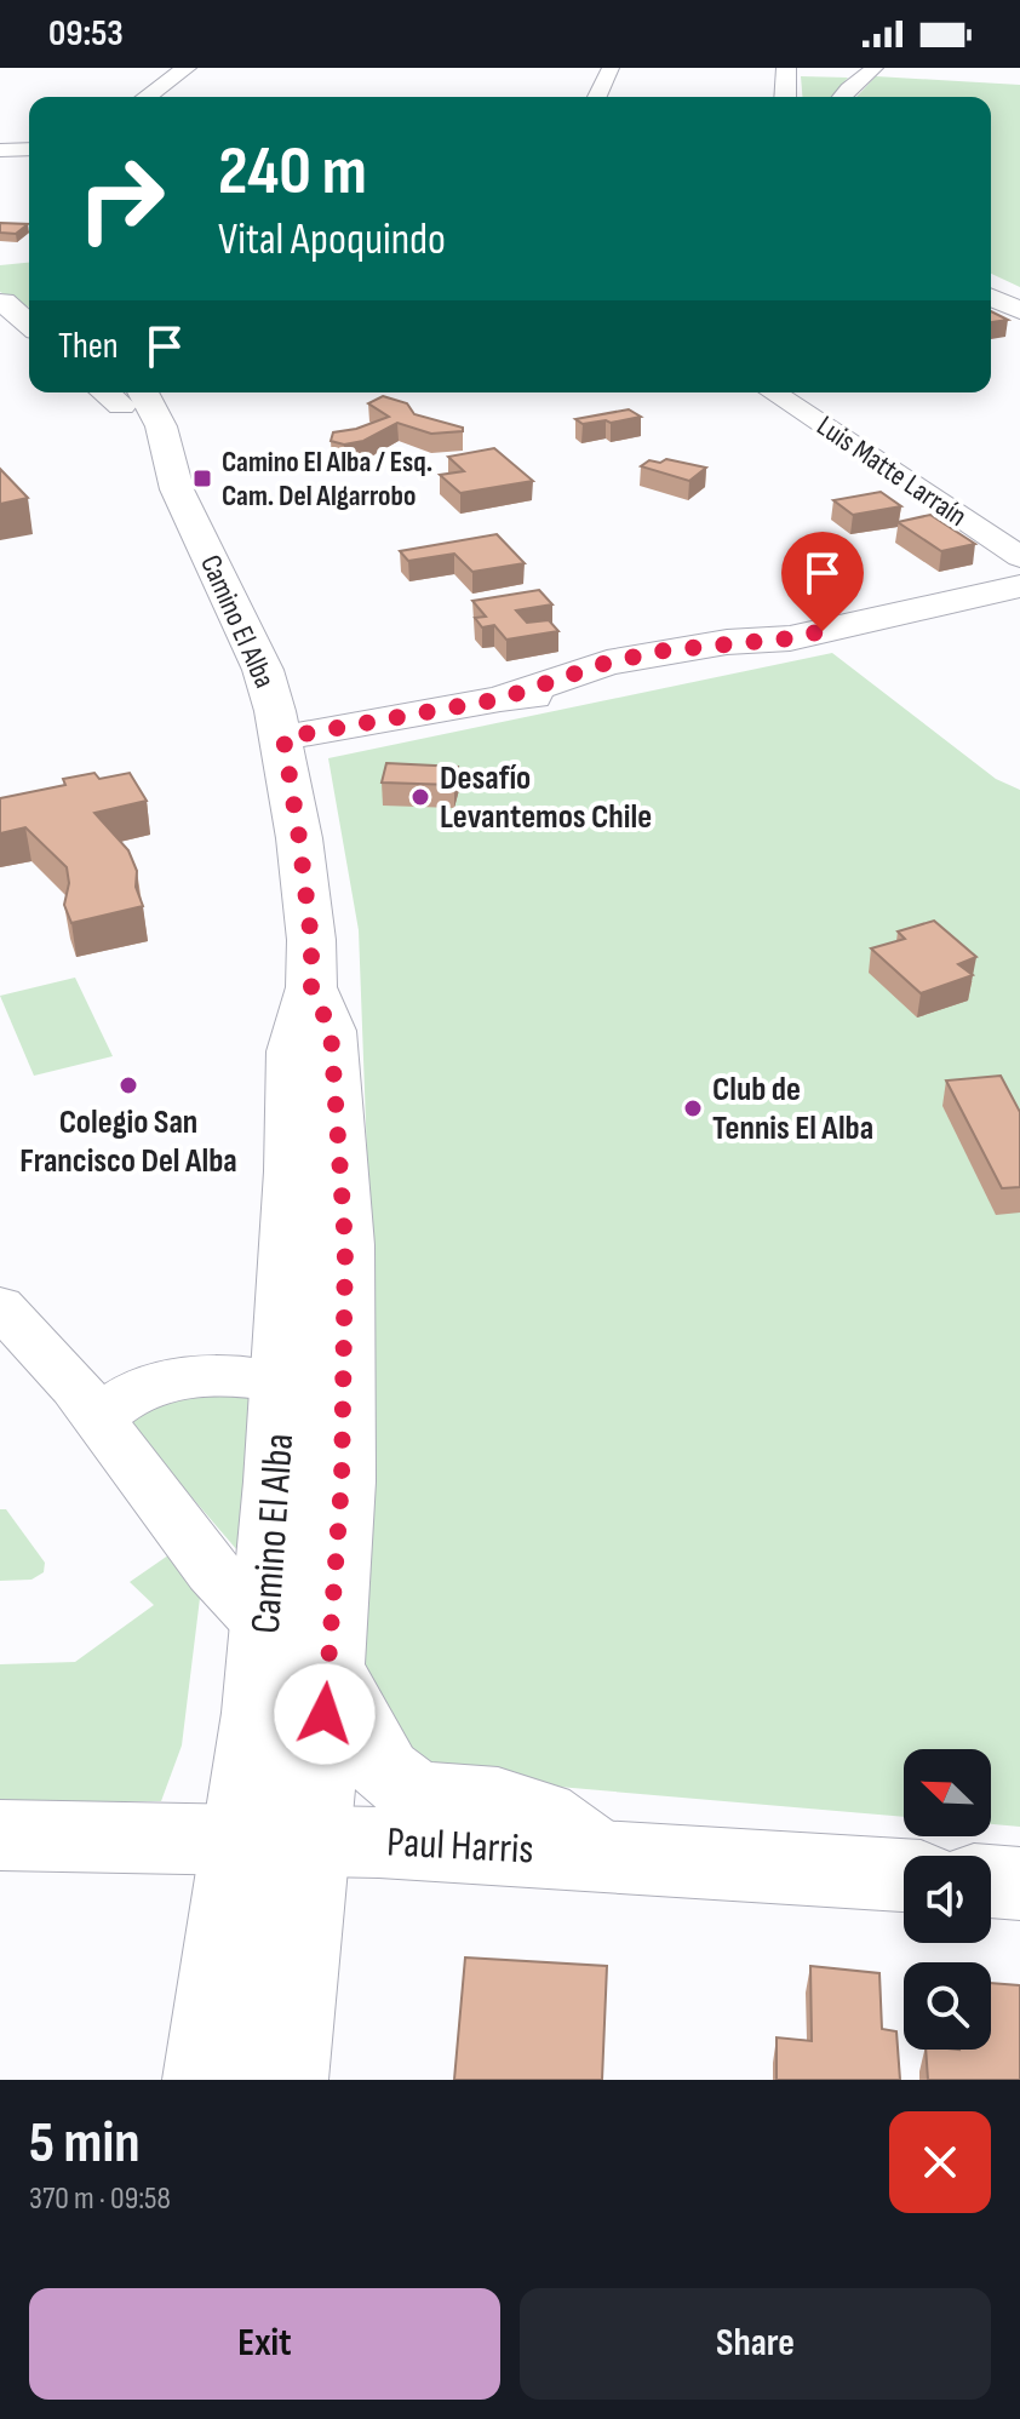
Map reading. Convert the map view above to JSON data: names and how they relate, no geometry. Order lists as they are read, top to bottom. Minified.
{"streets":{"main road":["Camino El Alba","Paul Harris"],"street":["Luis Matte Larraín"]},"crossings":[["Camino El Alba","Paul Harris"]],"places":{"transit":["Camino El Alba / Esq. Cam. Del Algarrobo"],"other":["Desafío Levantemos Chile","Colegio San Francisco Del Alba","Club de Tennis El Alba"]},"north":"top left","page":{"status":"09:53","turn":["240 m","Vital Apoquindo"],"then":"Then","heading":["5 min","370 m · 09:58"],"buttons":["Exit","Share"]}}
